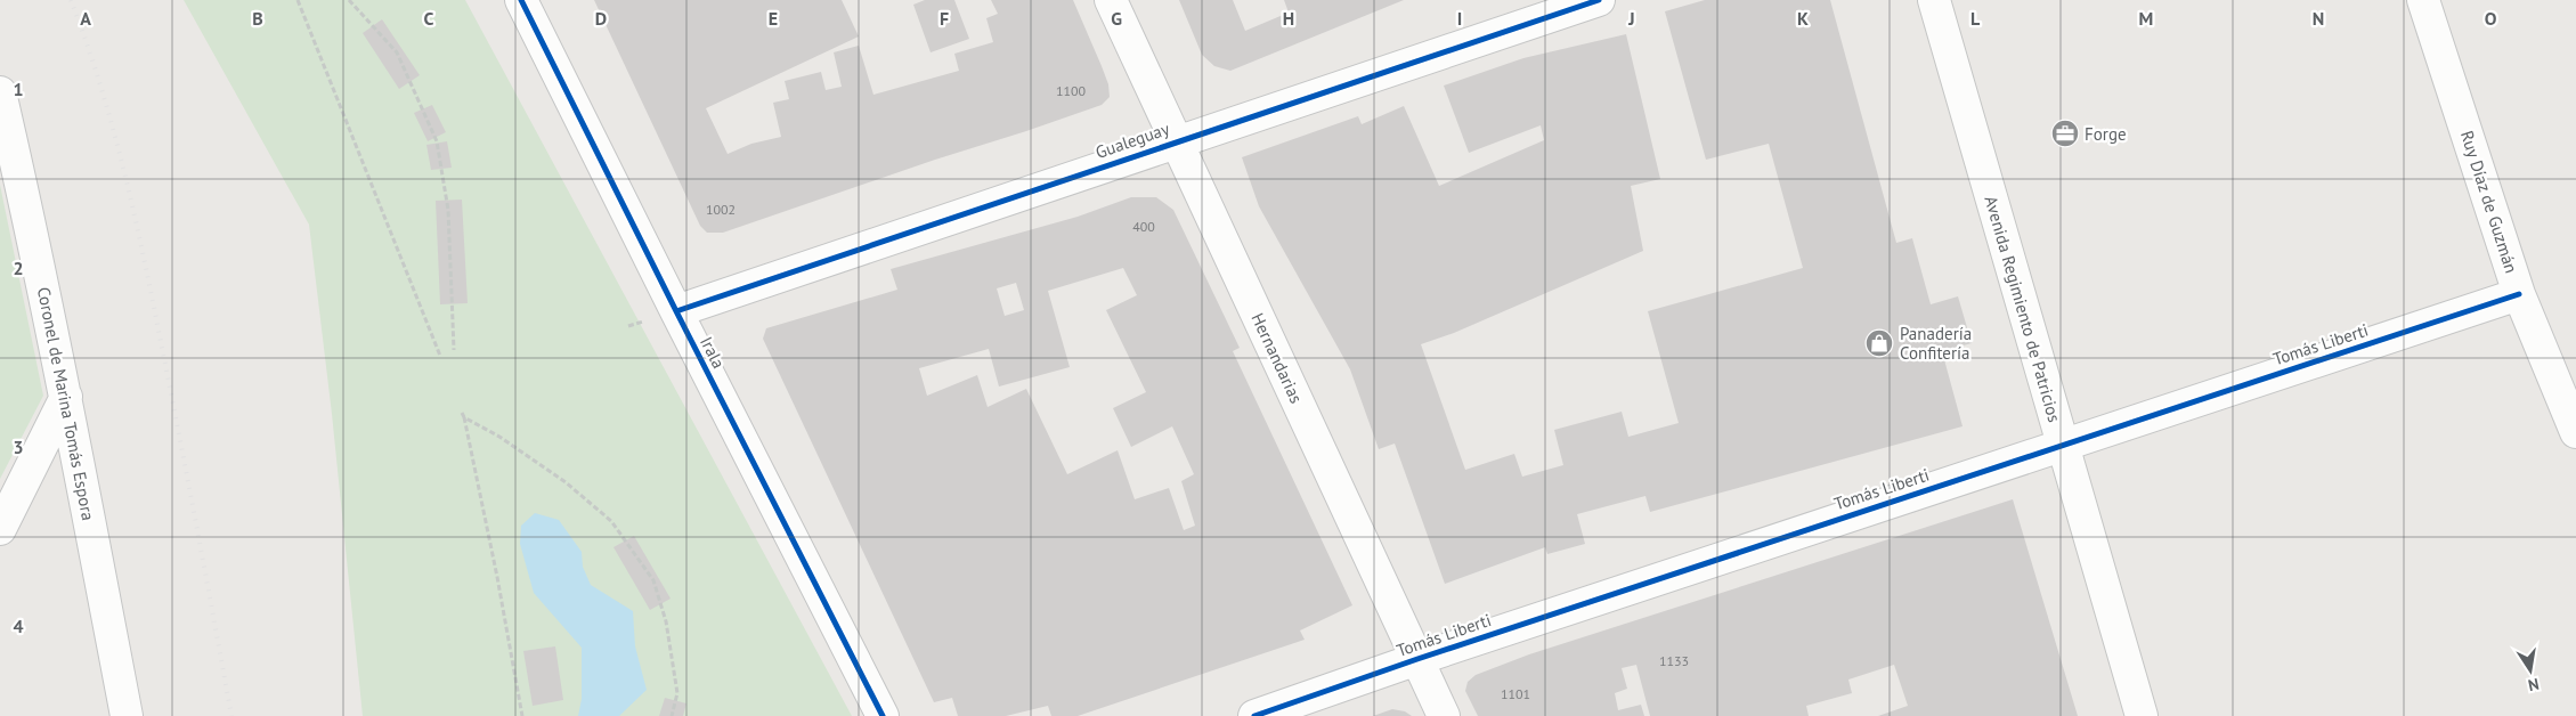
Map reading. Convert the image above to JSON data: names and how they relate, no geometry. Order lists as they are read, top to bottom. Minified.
{"streets":{"street":["Gualeguay","Ruy Díaz de Guzmán","Avenida Regimiento de Patricios","Tomás Liberti","Irala","Hernandarias","Coronel de Marina Tomás Espora"]},"crossings":[["Gualeguay","Irala"],["Gualeguay","Hernandarias"],["Ruy Díaz de Guzmán","Tomás Liberti"],["Avenida Regimiento de Patricios","Tomás Liberti"],["Tomás Liberti","Hernandarias"]],"places":{"office":["Forge"],"shop":["Panadería Confitería"]},"house_numbers":["1100","1002","400","1133","1101"],"north":"bottom","grid":{"columns":["A","B","C","D","E","F","G","H","I","J","K","L","M","N","O"],"rows":["1","2","3","4"]}}
